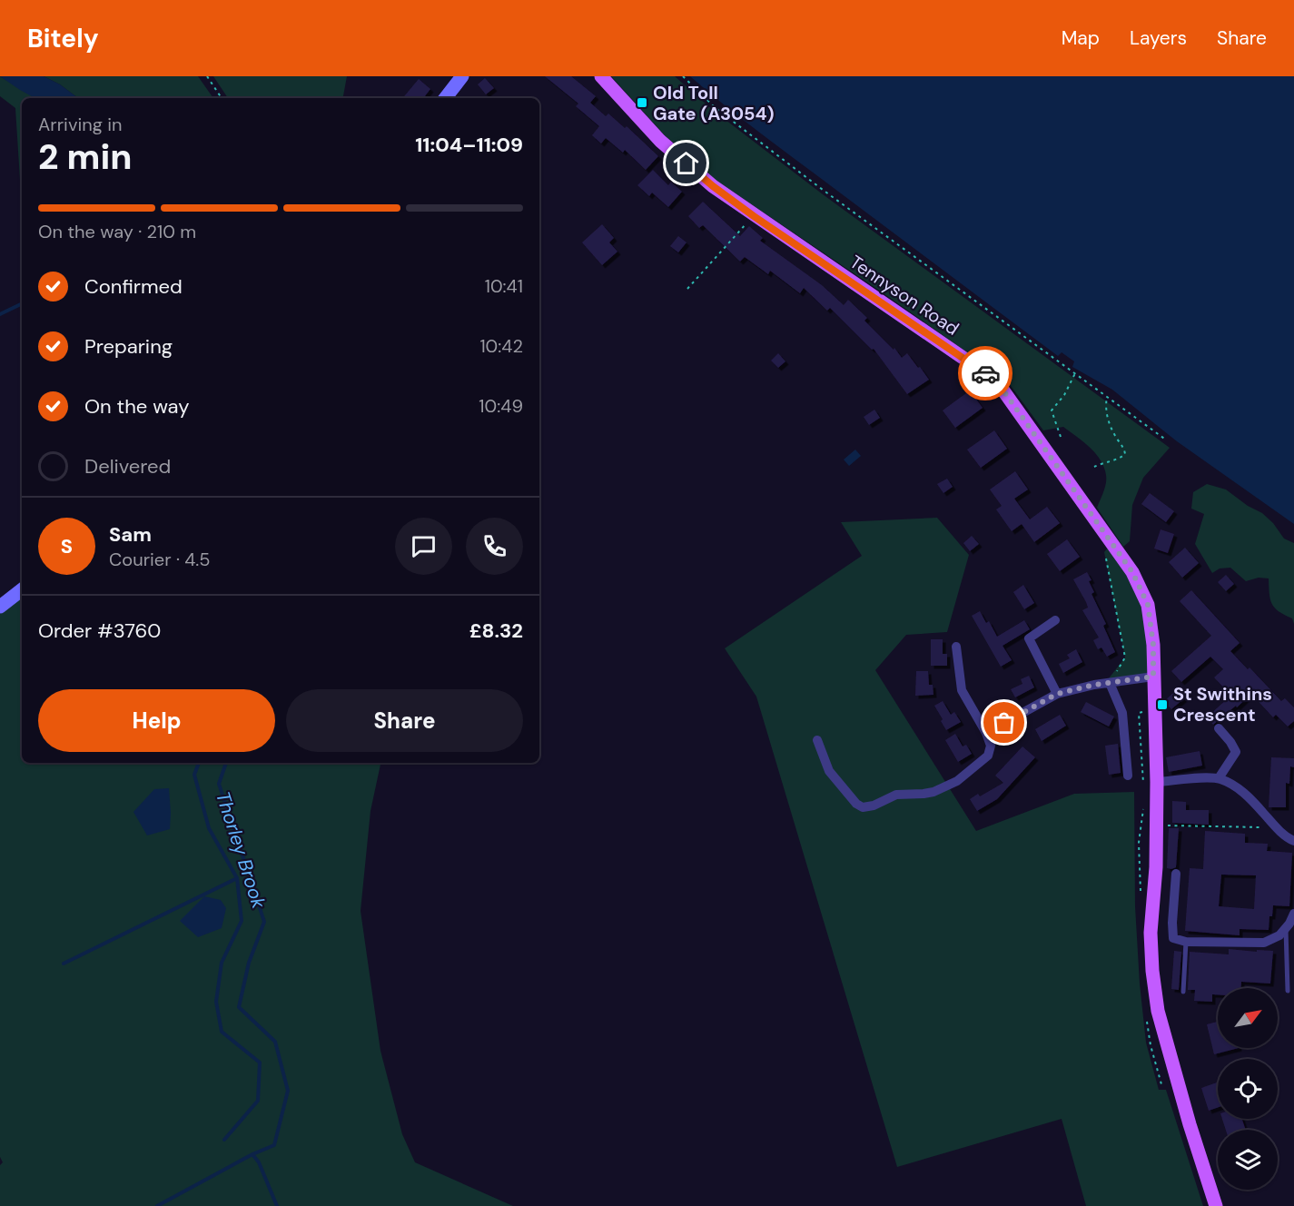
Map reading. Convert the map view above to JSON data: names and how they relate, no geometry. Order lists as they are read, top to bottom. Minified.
{"streets":{"main road":["Tennyson Road"]},"water":["Thorley Brook"],"places":{"transit":["Old Toll Gate (A3054)","St Swithins Crescent"]},"north":"top right","page":{"header":"Bitely","nav":["Map","Layers","Share"],"heading":["2 min","Arriving in","11:04–11:09"],"panel":["Sam","Courier · 4.5","Order #3760","£8.32"],"bar":"On the way · 210 m","list":[["Confirmed","10:41"],["Preparing","10:42"],["On the way","10:49"],"Delivered"],"round":"S","buttons":["Help","Share"]}}
